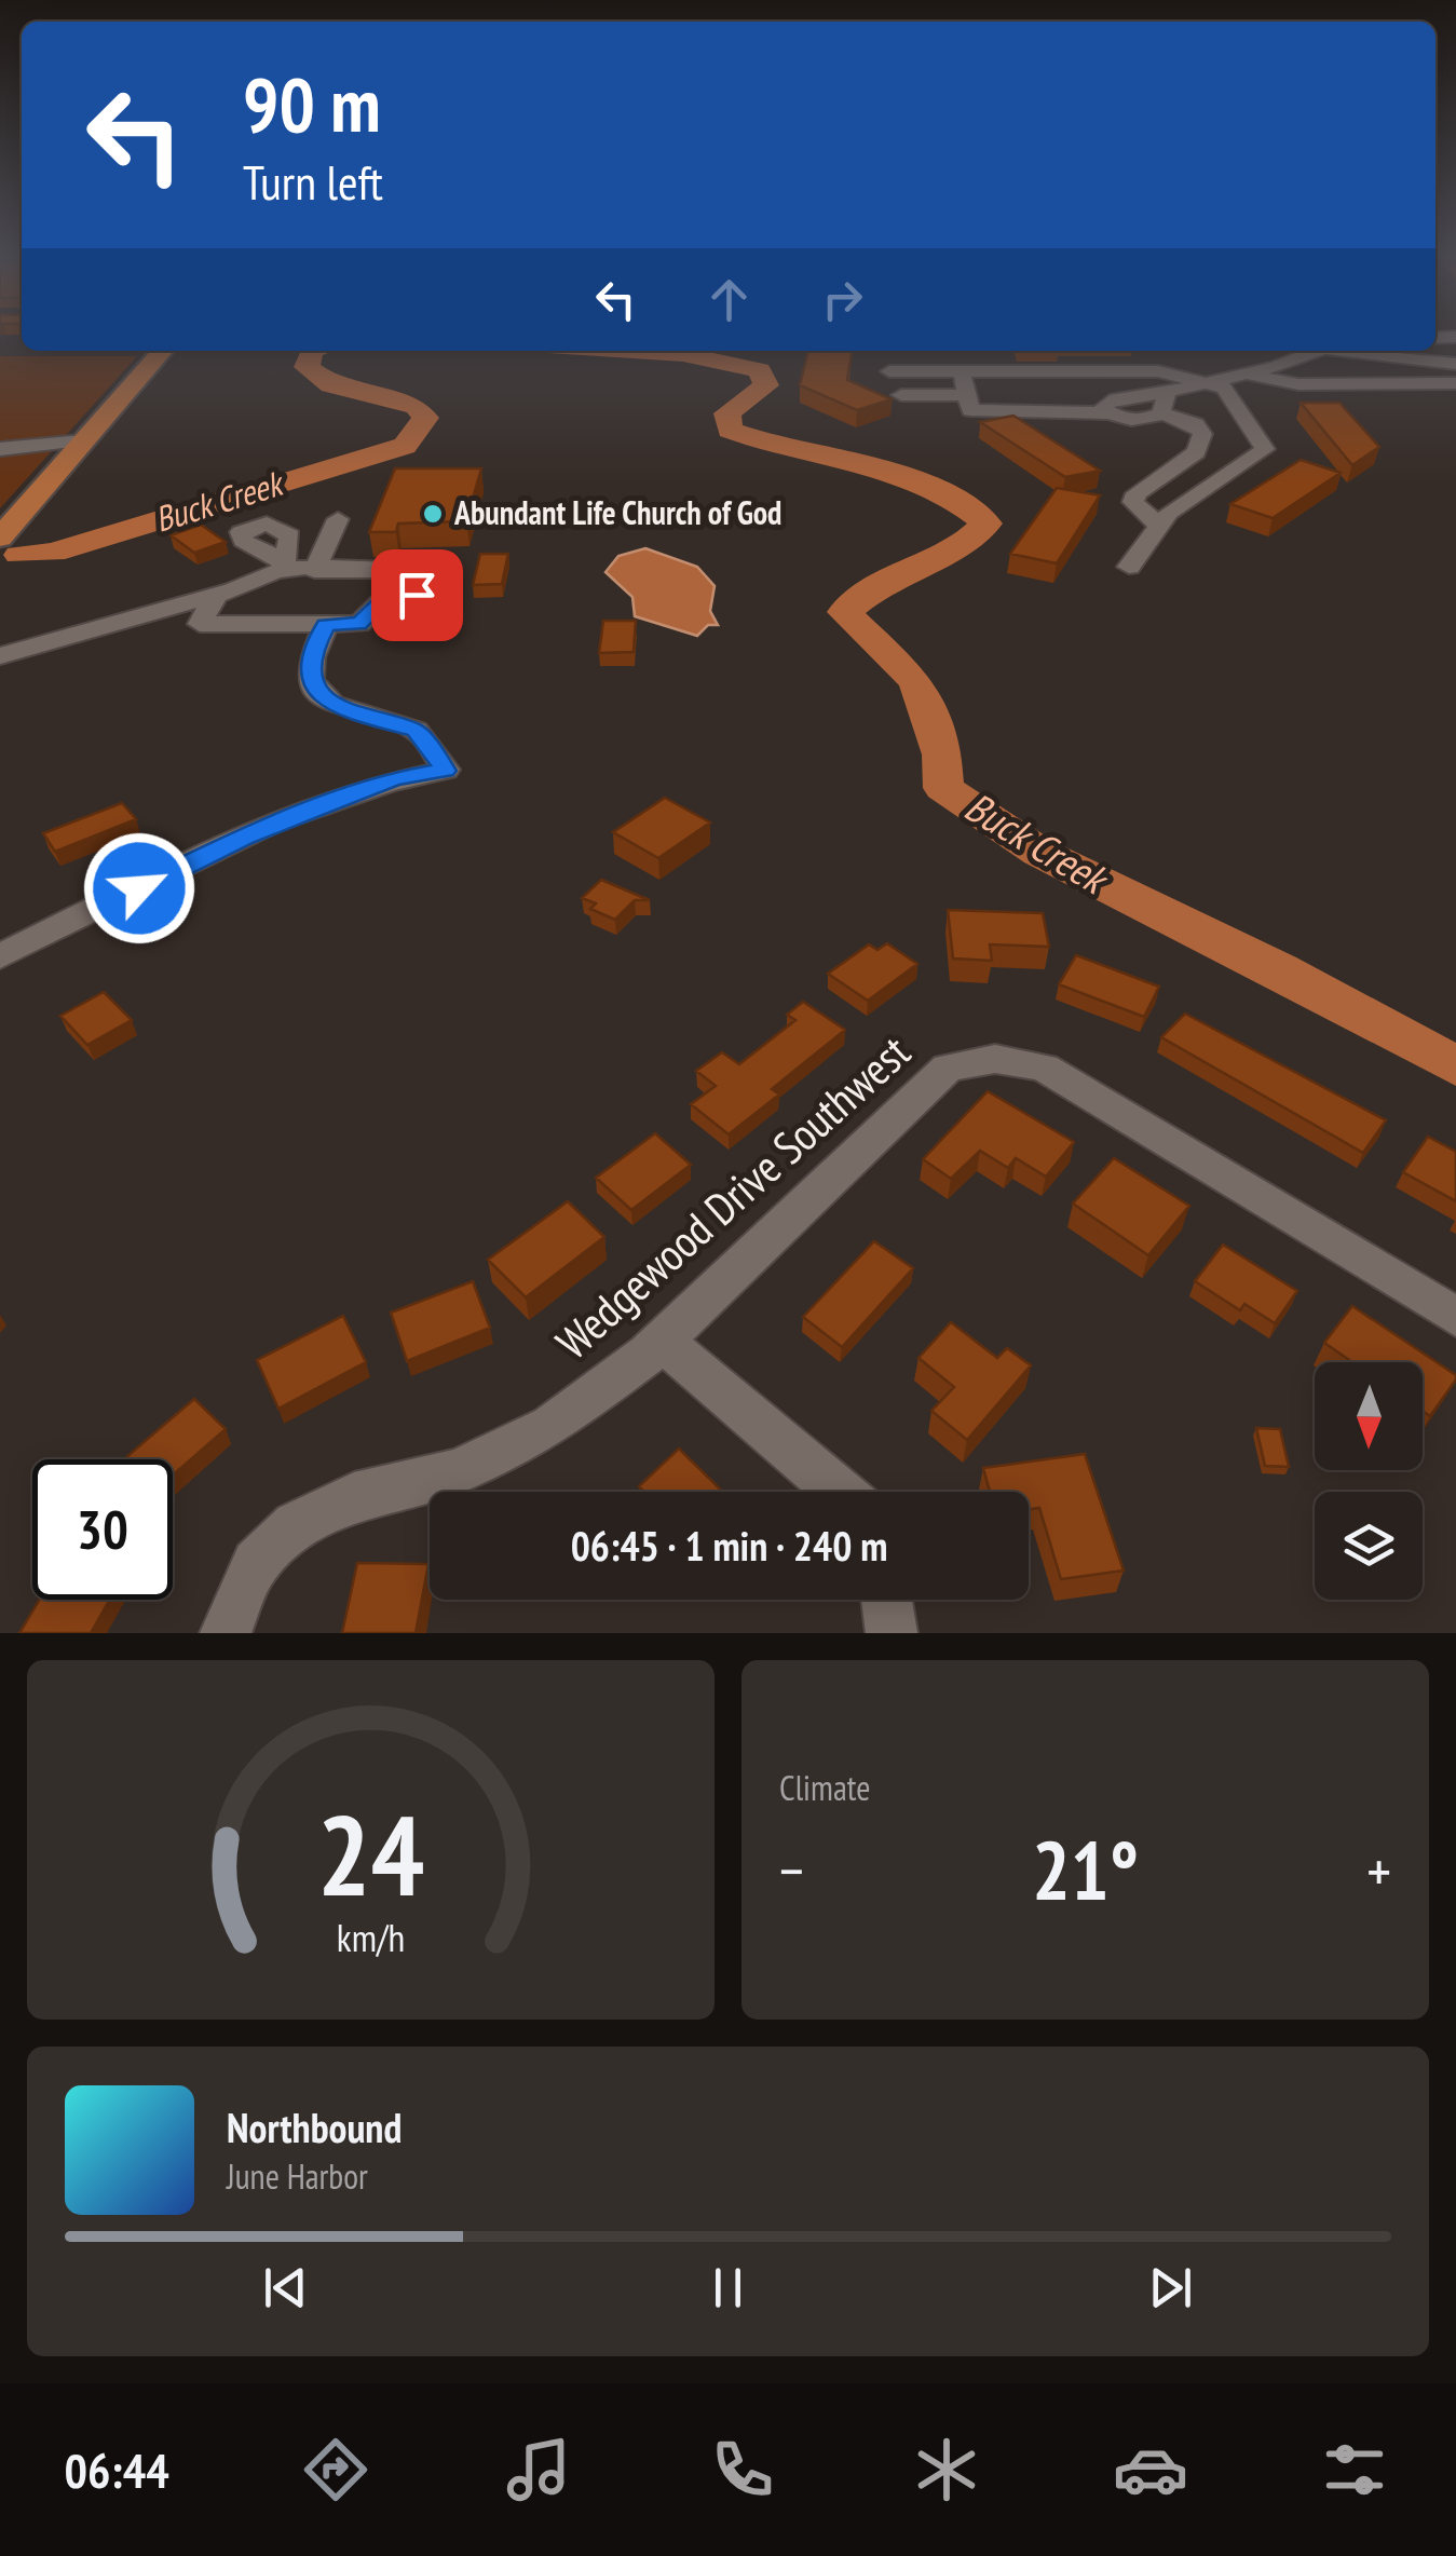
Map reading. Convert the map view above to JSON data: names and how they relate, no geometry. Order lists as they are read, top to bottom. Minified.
{"streets":{"street":["Wedgewood Drive Southwest"]},"water":["Buck Creek"],"places":["Abundant Life Church of God"],"north":"bottom","page":{"turn":["90 m","Turn left"],"limit":"30","trip":"06:45 · 1 min · 240 m","tile":"Climate","heat":["−","21°","+"],"song":["Northbound","June Harbor"],"tabs":"06:44","gauge":["24","km/h"]}}
